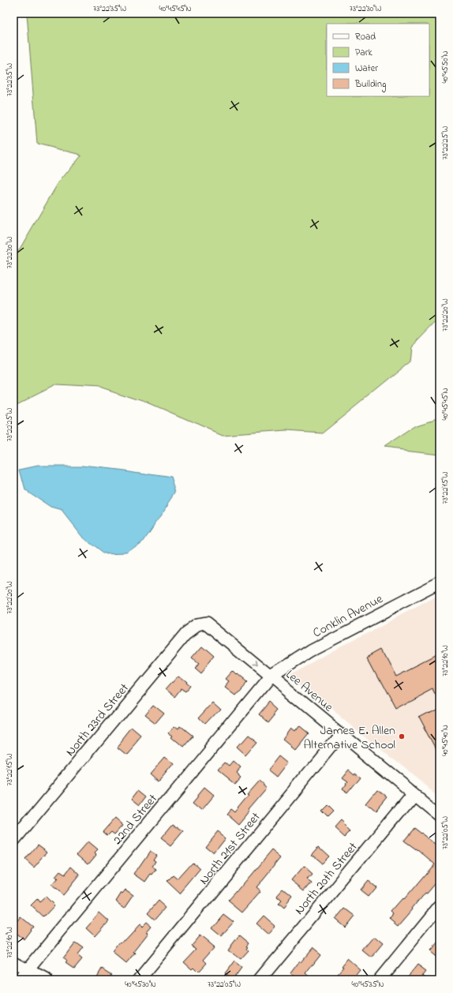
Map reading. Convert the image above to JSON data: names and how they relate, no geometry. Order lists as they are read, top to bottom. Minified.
{"streets":{"street":["Conklin Avenue","Lee Avenue","North 23rd Street","22nd Street","North 21st Street","North 20th Street"]},"crossings":[["Conklin Avenue","Lee Avenue"],["Conklin Avenue","22nd Street"],["Lee Avenue","North 23rd Street"],["Lee Avenue","22nd Street"],["Lee Avenue","North 21st Street"],["Lee Avenue","North 20th Street"]],"places":["James E. Allen Alternative School"],"legend":["Road","Park","Water","Building"],"coordinates":["73°22'35\"W","40°45'45\"N","73°22'30\"W","40°45'50\"N","73°22'25\"W","73°22'20\"W","73°22'15\"W","73°22'10\"W","40°45'40\"N","73°22'05\"W","40°45'30\"N","40°45'35\"N"]}
